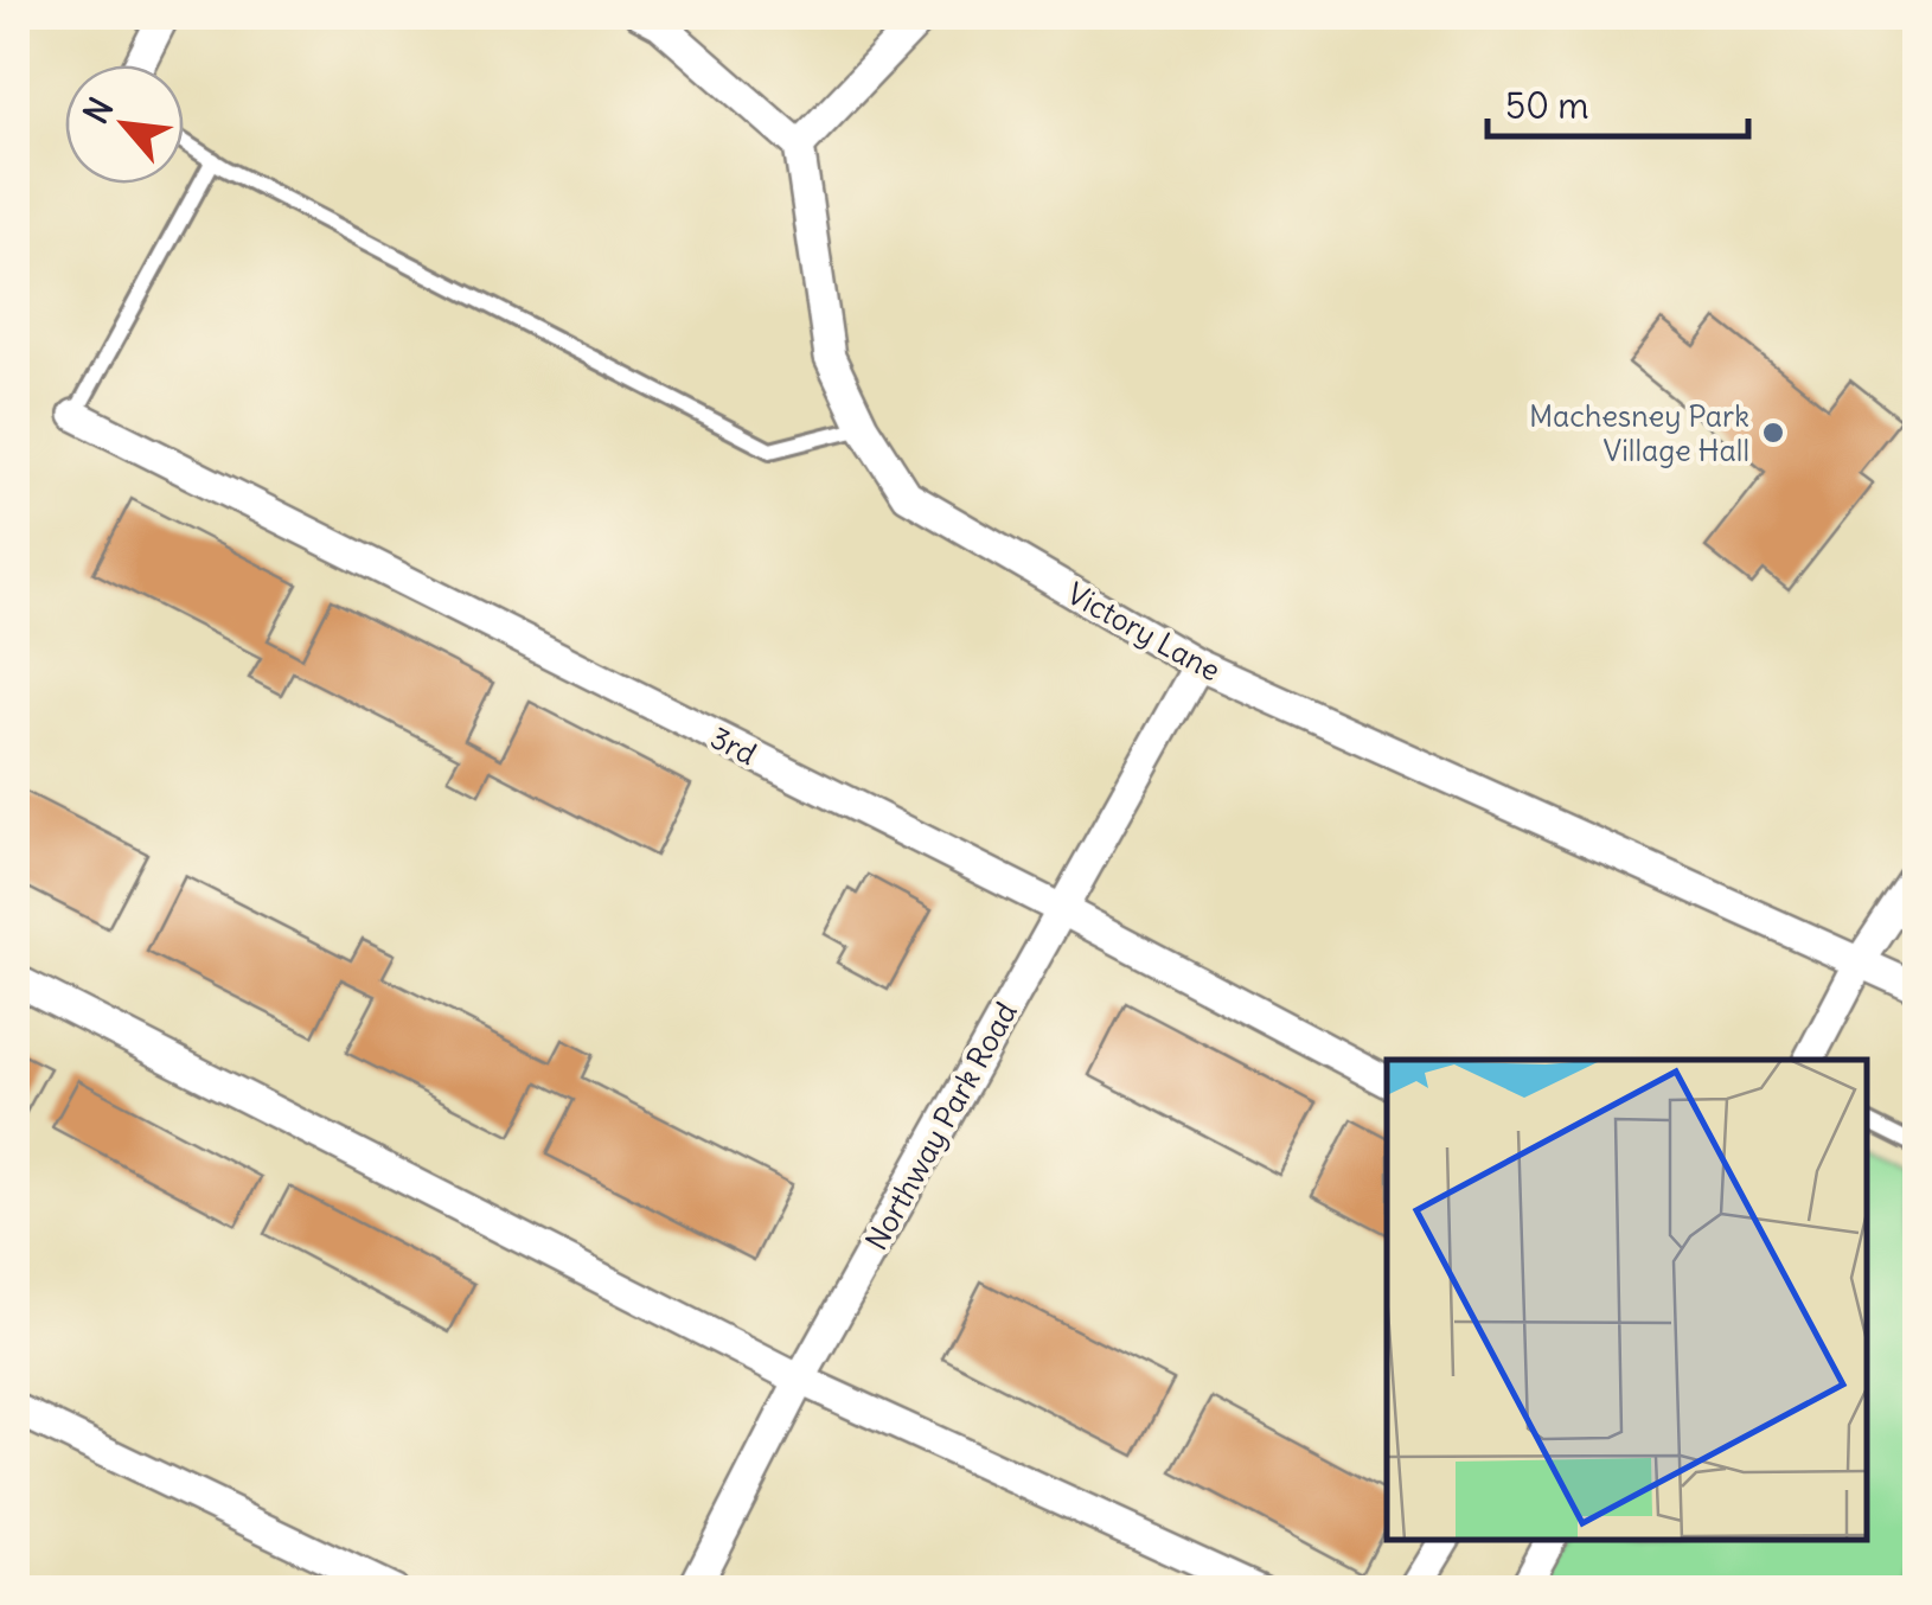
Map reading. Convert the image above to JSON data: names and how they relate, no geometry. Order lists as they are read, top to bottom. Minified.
{"streets":{"street":["Victory Lane","3rd","Northway Park Road"]},"crossings":[["Victory Lane","Northway Park Road"],["3rd","Northway Park Road"]],"places":["Machesney Park Village Hall"],"scale_bar":"50 m","north":"top left"}
